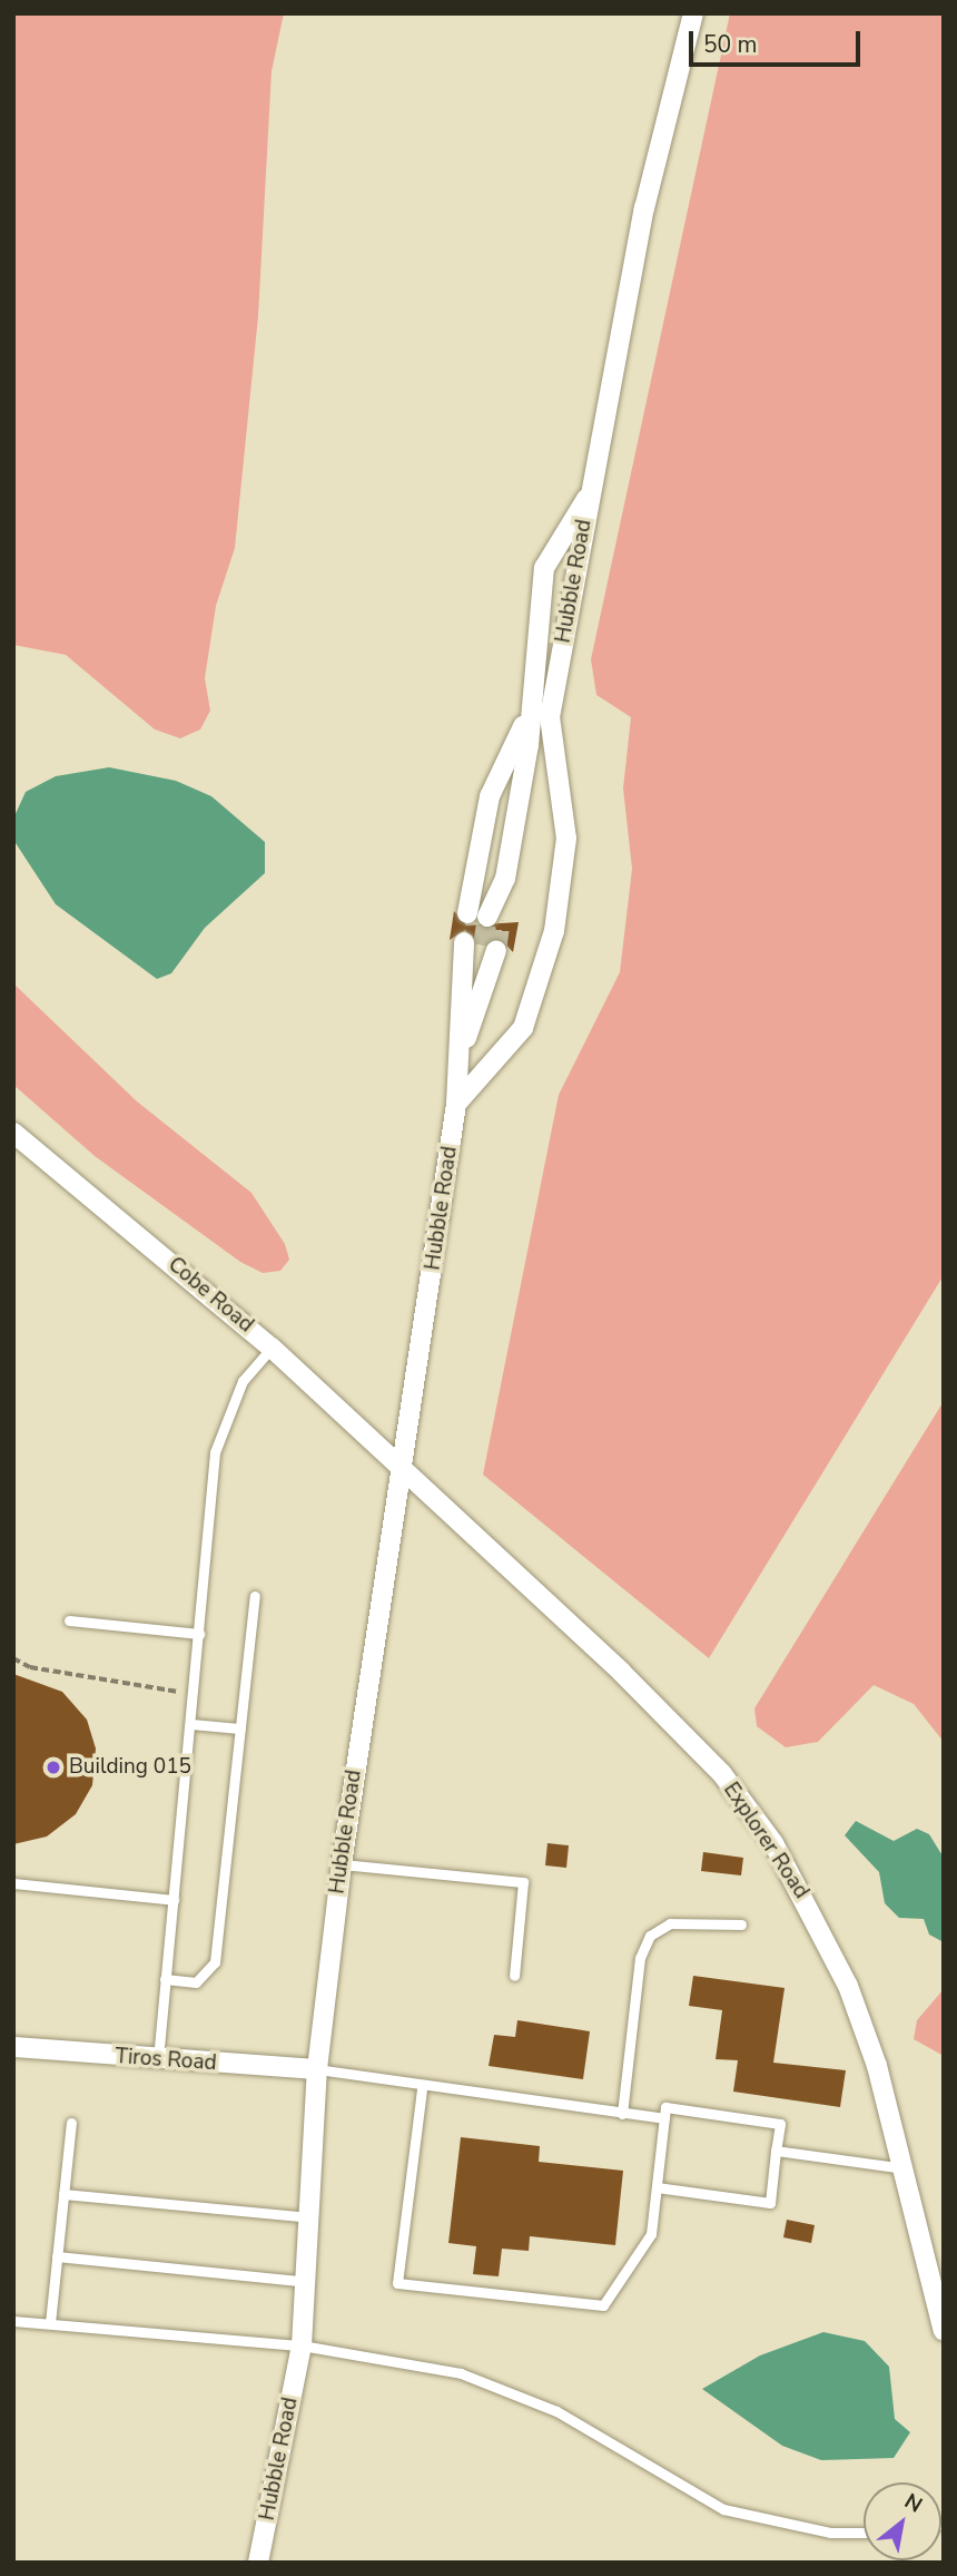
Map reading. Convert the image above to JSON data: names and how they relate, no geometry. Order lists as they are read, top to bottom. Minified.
{"streets":{"street":["Hubble Road","Cobe Road","Explorer Road","Tiros Road"]},"crossings":[["Hubble Road","Cobe Road"],["Hubble Road","Explorer Road"],["Hubble Road","Tiros Road"],["Cobe Road","Explorer Road"]],"places":["Building 015"],"scale_bar":"50 m","north":"top right"}
